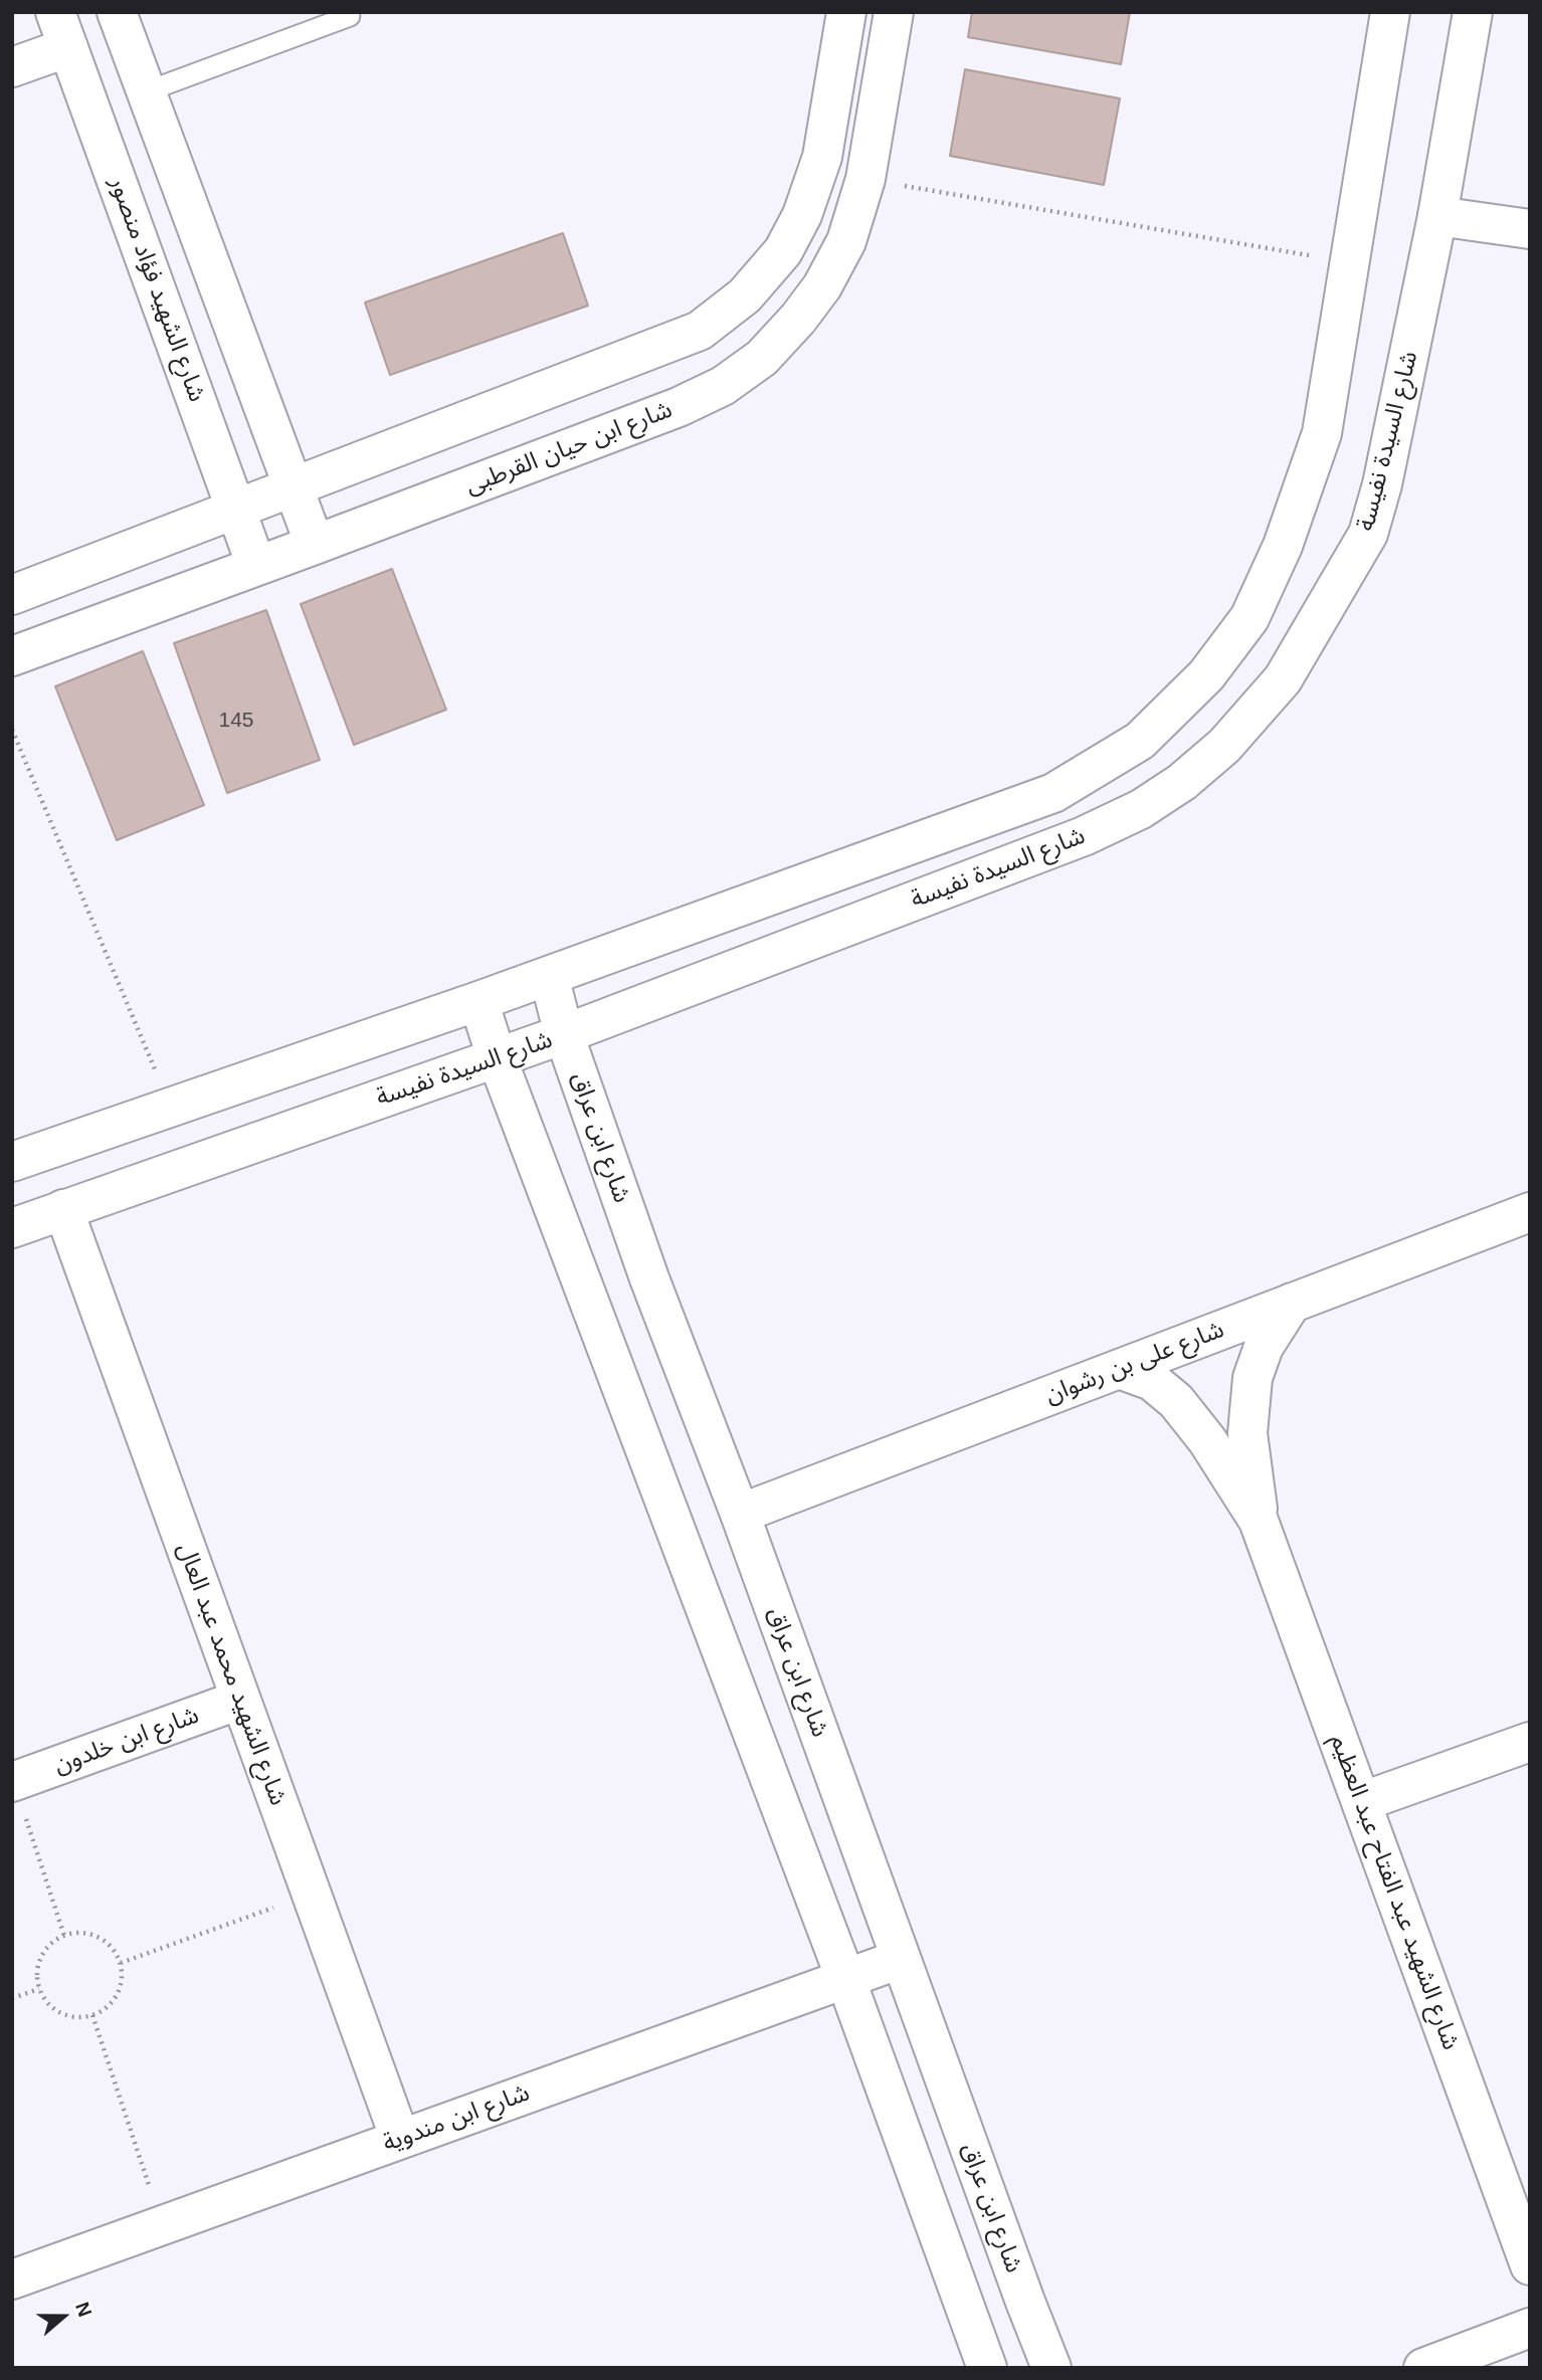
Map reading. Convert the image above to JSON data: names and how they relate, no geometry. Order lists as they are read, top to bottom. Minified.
{"streets":{"street":["شارع الشهيد فؤاد منصور","شارع السيدة نفيسة","شارع ابن حيان القرطبى","شارع ابن عراق","شارع على بن رشوان","شارع الشهيد محمد عبد العال","شارع ابن خلدون","شارع الشهيد عبد الفتاح عبد العظيم","شارع ابن مندوية"]},"crossings":[["شارع الشهيد فؤاد منصور","شارع ابن حيان القرطبى"],["شارع السيدة نفيسة","شارع ابن عراق"],["شارع السيدة نفيسة","شارع الشهيد محمد عبد العال"],["شارع ابن عراق","شارع على بن رشوان"],["شارع ابن عراق","شارع ابن مندوية"],["شارع على بن رشوان","شارع الشهيد عبد الفتاح عبد العظيم"],["شارع الشهيد محمد عبد العال","شارع ابن خلدون"],["شارع الشهيد محمد عبد العال","شارع ابن مندوية"]],"house_numbers":["145"],"north":"right"}
